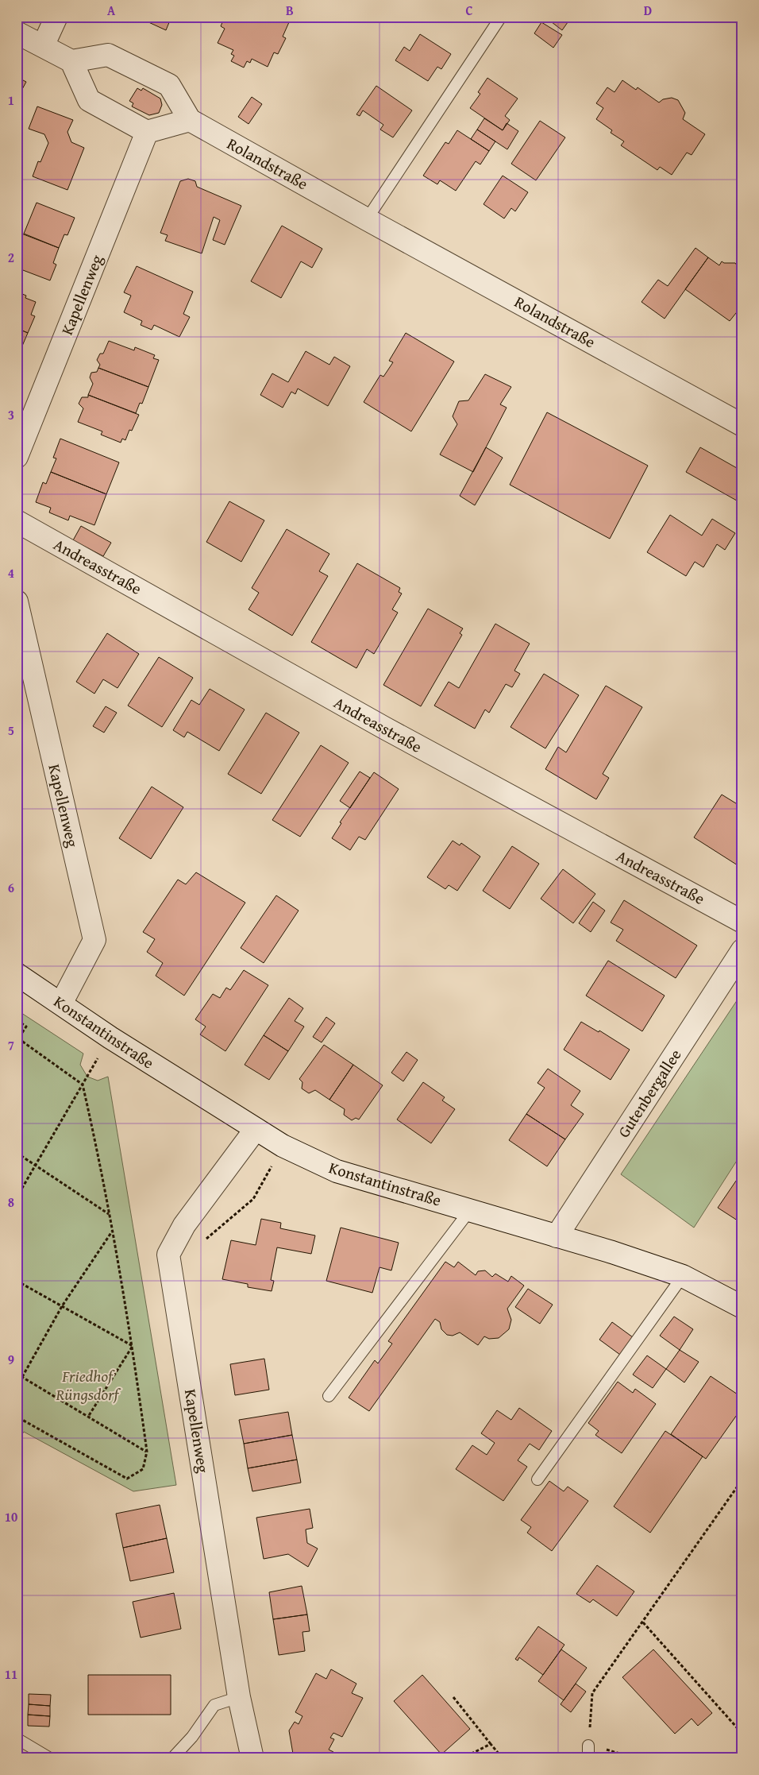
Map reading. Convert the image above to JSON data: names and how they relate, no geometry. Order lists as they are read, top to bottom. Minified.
{"streets":{"street":["Rolandstraße","Kapellenweg","Andreasstraße","Konstantinstraße","Gutenbergallee"]},"crossings":[["Kapellenweg","Konstantinstraße"],["Konstantinstraße","Gutenbergallee"]],"parks":["Friedhof Rüngsdorf"],"grid":{"columns":["A","B","C","D"],"rows":["1","2","3","4","5","6","7","8","9","10","11"]}}
